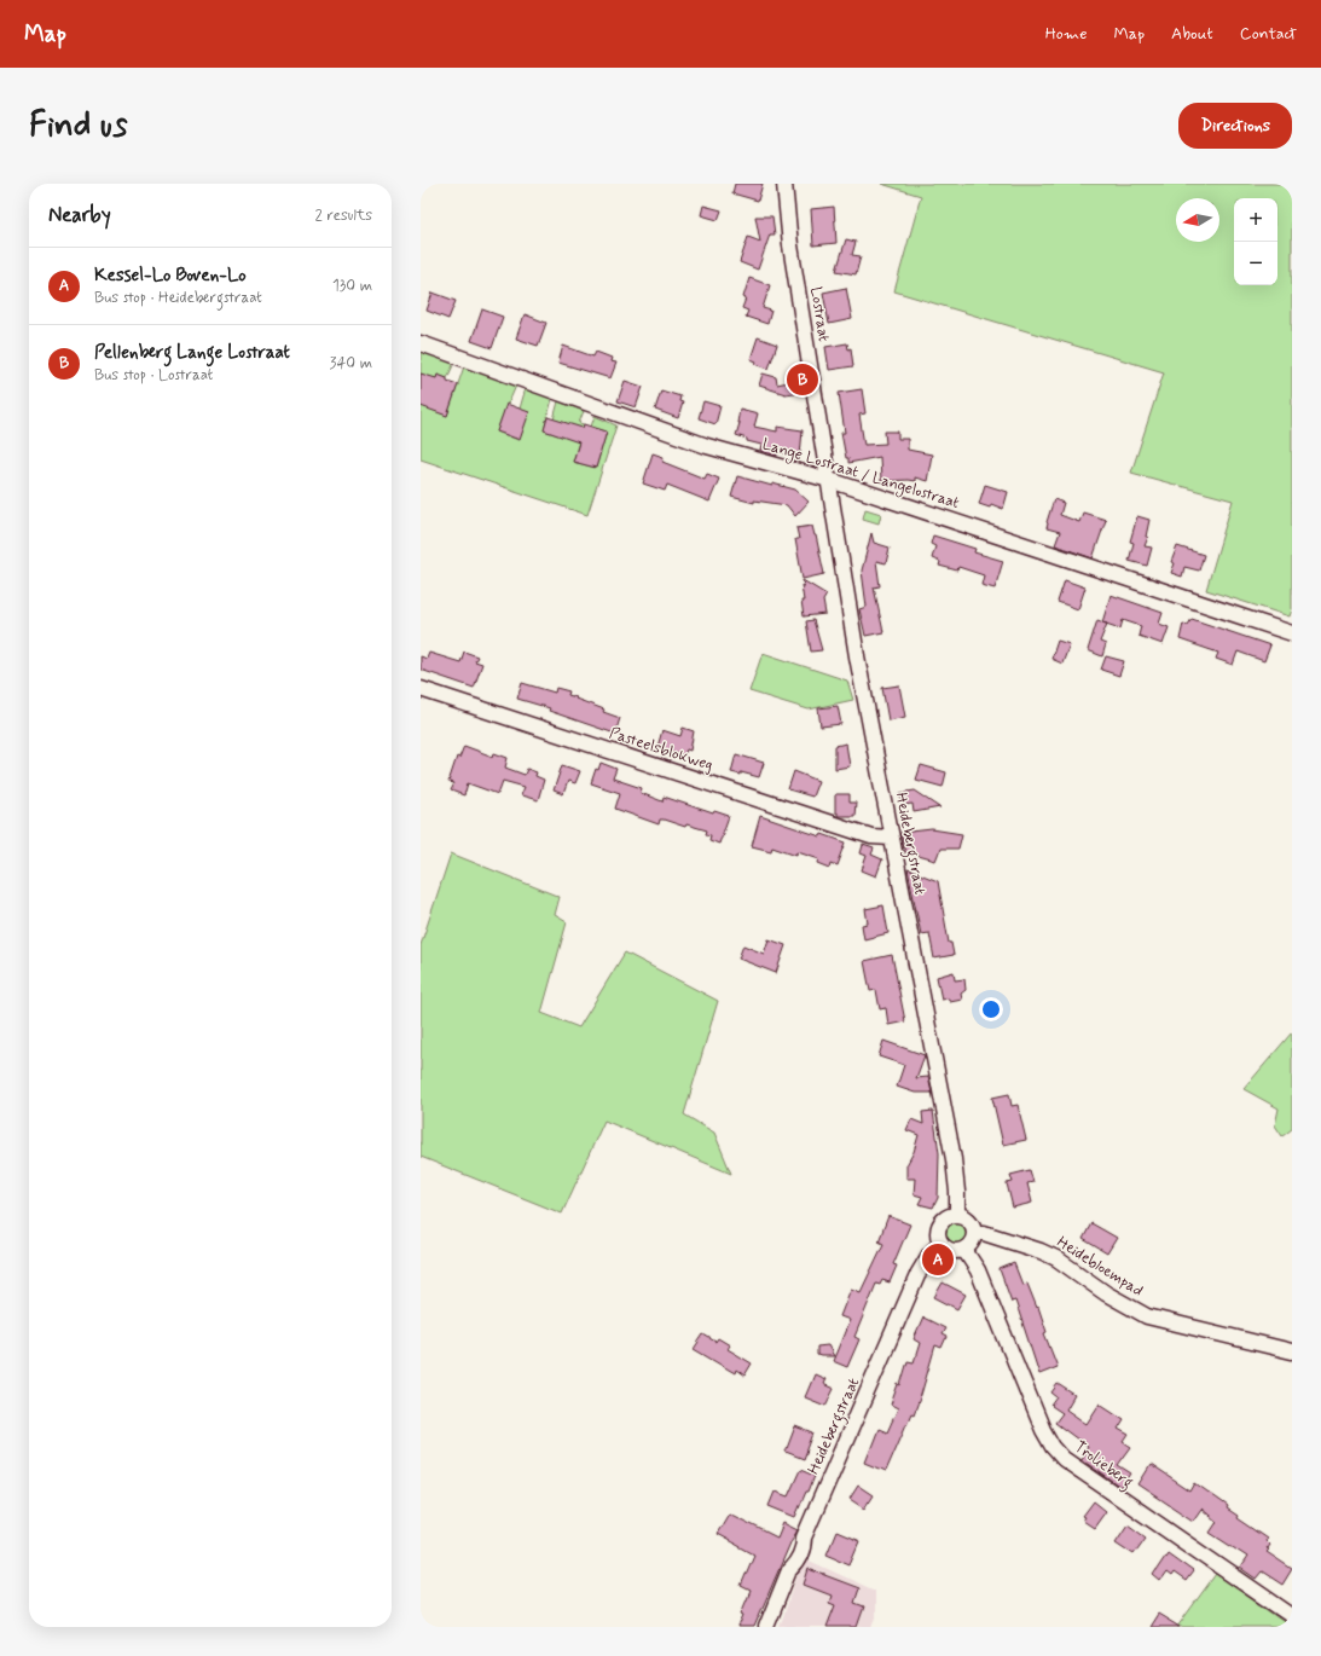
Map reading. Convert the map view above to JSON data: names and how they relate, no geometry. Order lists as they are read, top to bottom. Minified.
{"streets":{"street":["Lostraat","Lange Lostraat / Langelostraat","Pasteelsblokweg","Heidebergstraat","Heidebloempad","Trolieberg"]},"crossings":[["Lostraat","Lange Lostraat / Langelostraat"],["Lostraat","Heidebergstraat"],["Lange Lostraat / Langelostraat","Heidebergstraat"],["Pasteelsblokweg","Heidebergstraat"],["Heidebergstraat","Heidebloempad"],["Heidebergstraat","Trolieberg"],["Heidebloempad","Trolieberg"]],"north":"left","page":{"header":"Map","nav":["Home","Map","About","Contact"],"buttons":"Directions","title":"Find us","heading":["Nearby","2 results"],"map_buttons":["+","−"],"list":[{"mark":"A","name":"Kessel-Lo Boven-Lo","note":"Bus stop · Heidebergstraat","value":"130 m"},{"mark":"B","name":"Pellenberg Lange Lostraat","note":"Bus stop · Lostraat","value":"340 m"}],"pins":["B","A"]}}
